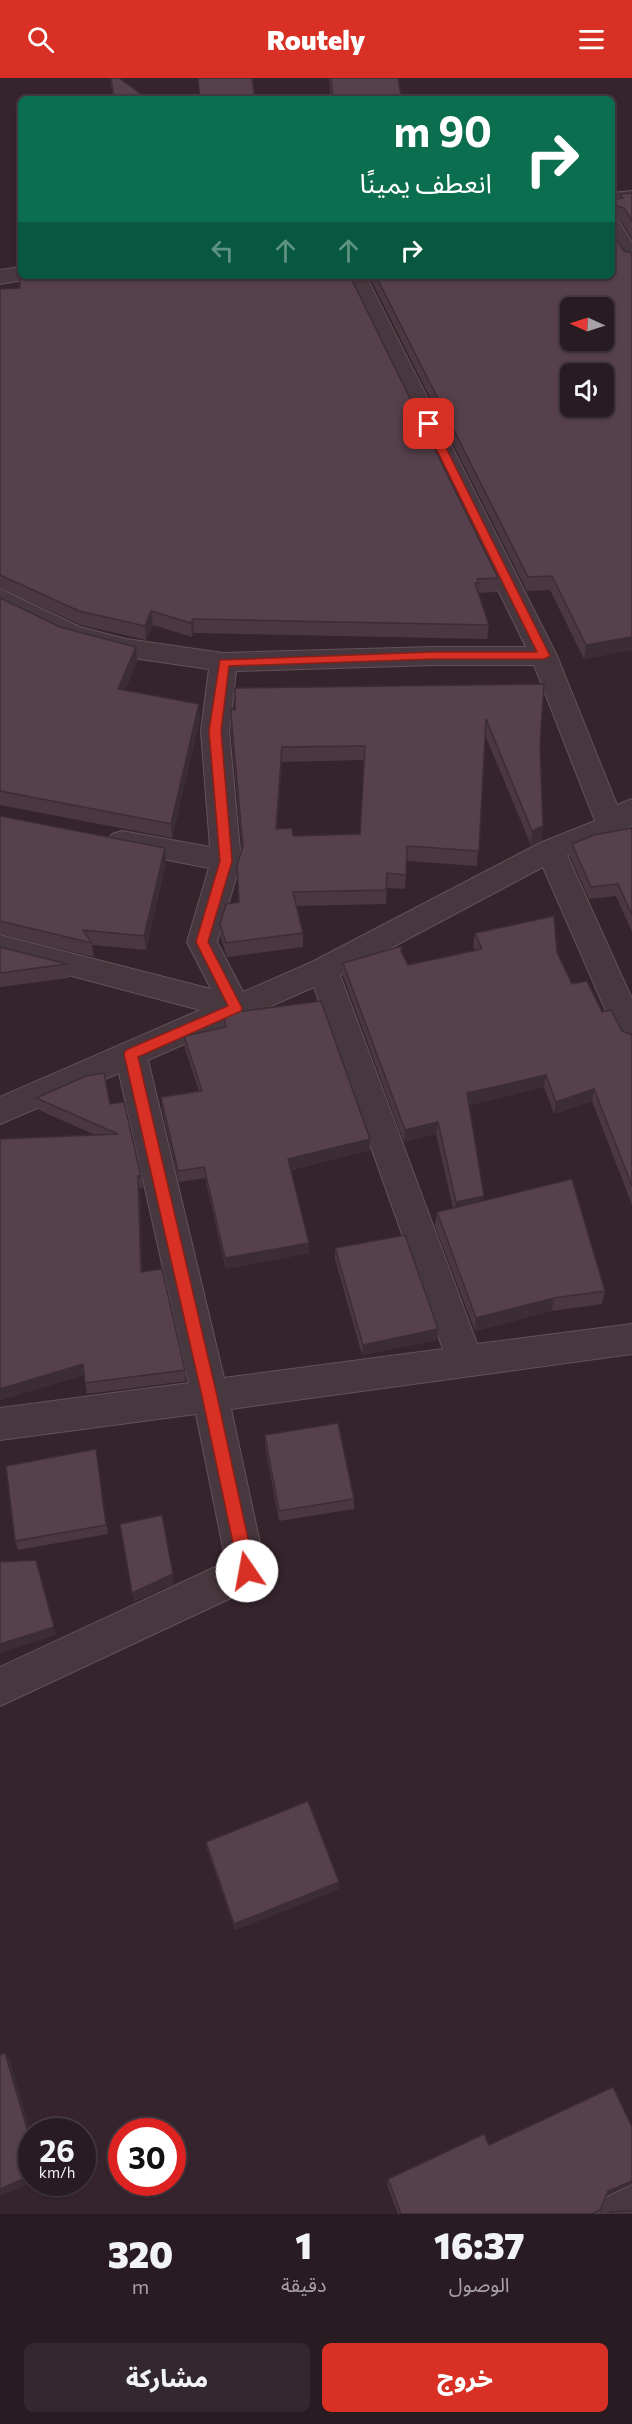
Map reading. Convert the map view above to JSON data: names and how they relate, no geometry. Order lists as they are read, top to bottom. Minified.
{"north":"left","page":{"header":"Routely","turn":["90 m","انعطف يمينًا"],"speed":"26 km/h","limit":"30","eta":["16:37","الوصول","1","دقيقة","320","m"],"buttons":["خروج","مشاركة"]}}
